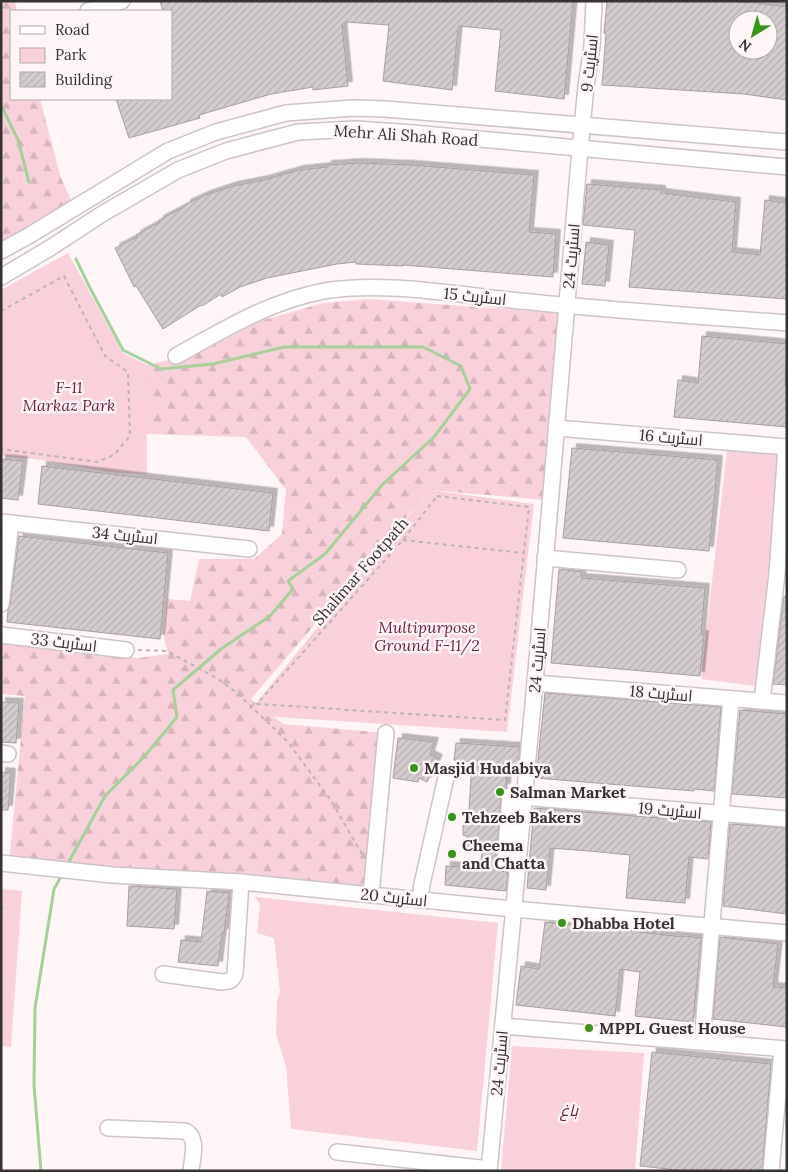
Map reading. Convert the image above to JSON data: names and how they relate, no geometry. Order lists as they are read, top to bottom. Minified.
{"streets":{"street":["اسٹریٹ 9","Mehr Ali Shah Road","اسٹریٹ 24","اسٹریٹ 15","اسٹریٹ 16","اسٹریٹ 34","اسٹریٹ 33","اسٹریٹ 18","اسٹریٹ 19","اسٹریٹ 20"],"path":["Shalimar Footpath"]},"crossings":[["اسٹریٹ 9","Mehr Ali Shah Road"],["اسٹریٹ 9","اسٹریٹ 24"],["Mehr Ali Shah Road","اسٹریٹ 24"],["اسٹریٹ 24","اسٹریٹ 15"],["اسٹریٹ 24","اسٹریٹ 16"],["اسٹریٹ 24","اسٹریٹ 18"],["اسٹریٹ 24","اسٹریٹ 19"],["اسٹریٹ 24","اسٹریٹ 20"]],"parks":["F-11 Markaz Park","Multipurpose Ground F-11/2","باغ"],"places":["Masjid Hudabiya","Salman Market","Tehzeeb Bakers","Cheema and Chatta","Dhabba Hotel","MPPL Guest House"],"legend":["Road","Park","Building"],"north":"bottom left"}
